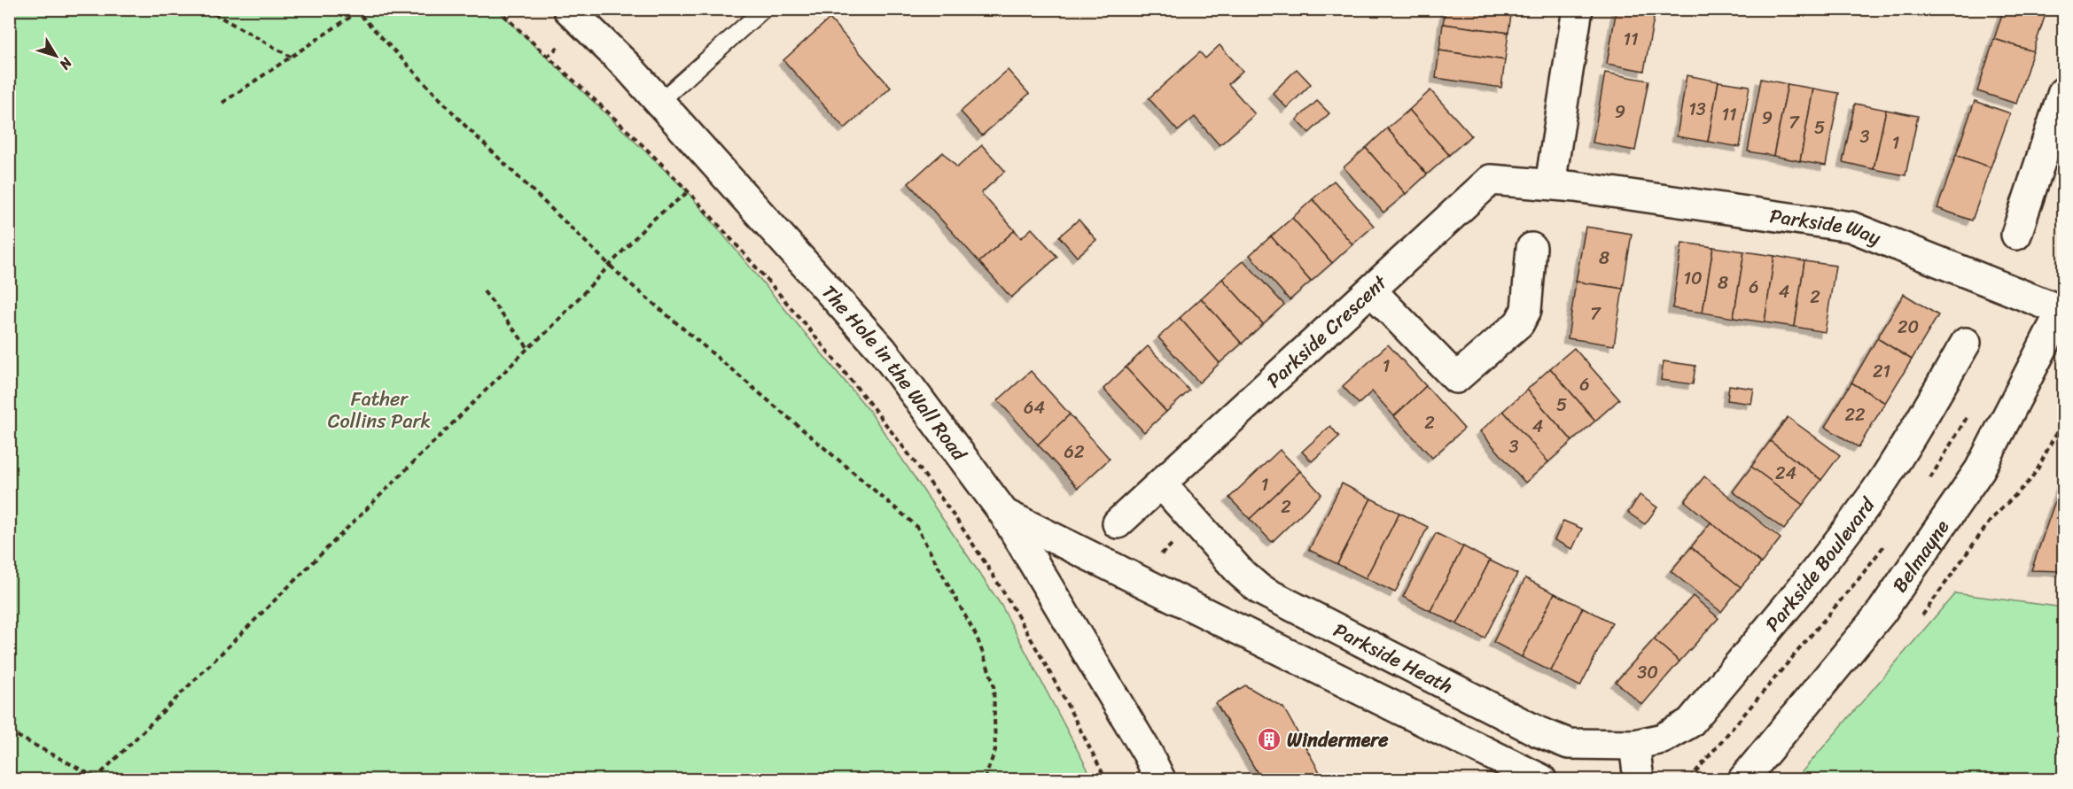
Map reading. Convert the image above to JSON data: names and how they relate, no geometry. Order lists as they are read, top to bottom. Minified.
{"streets":{"street":["Parkside Way","Parkside Crescent","The Hole in the Wall Road","Belmayne","Parkside Boulevard","Parkside Heath"]},"crossings":[["Parkside Way","Parkside Crescent"],["Parkside Way","Belmayne"],["Parkside Crescent","Parkside Heath"],["Parkside Boulevard","Parkside Heath"]],"parks":["Father Collins Park"],"places":{"building":["Windermere"]},"house_numbers":["11","13","9","11","9","7","5","3","1","8","10","8","6","4","2","7","20","1","21","6","5","64","22","2","4","3","62","24","1","2","30"],"north":"bottom right"}
